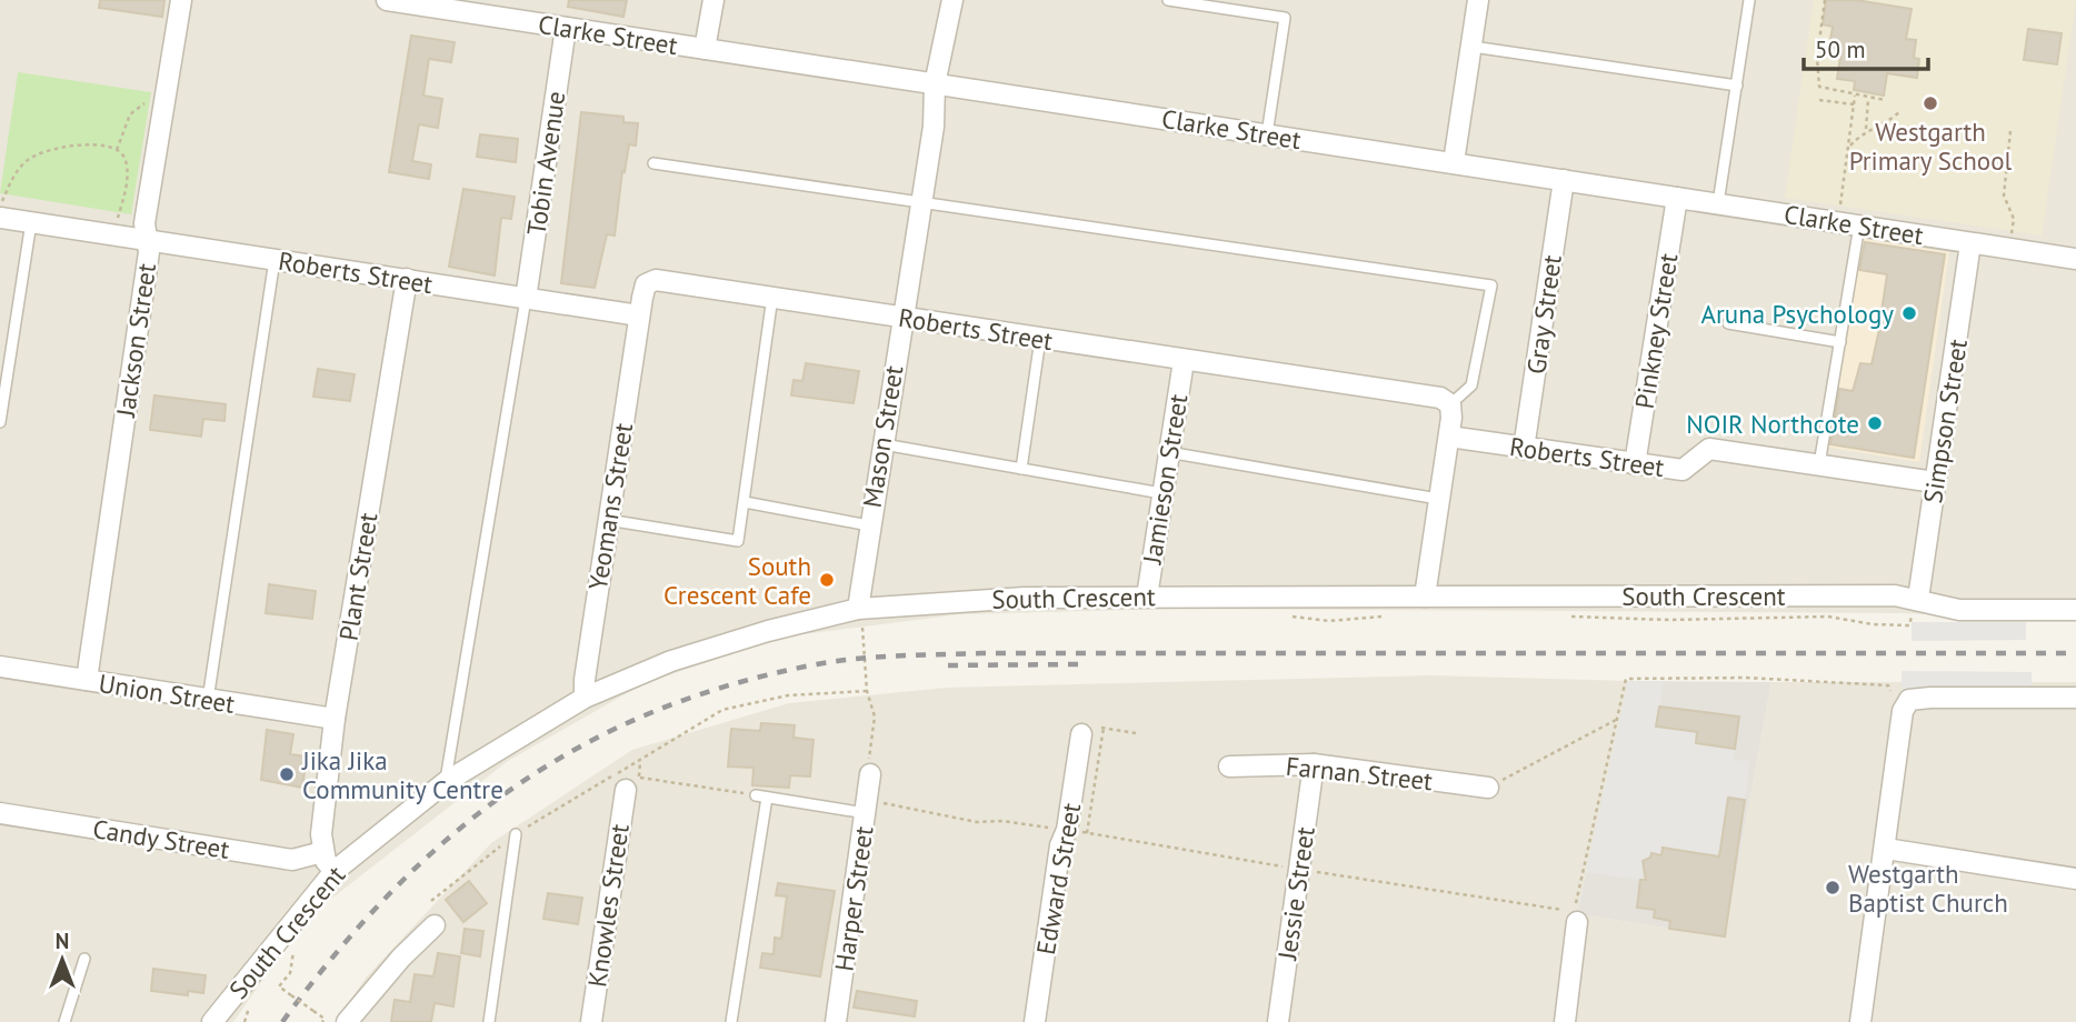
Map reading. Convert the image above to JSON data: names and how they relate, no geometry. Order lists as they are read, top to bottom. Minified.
{"streets":{"street":["Clarke Street","Tobin Avenue","Roberts Street","Gray Street","Pinkney Street","Jackson Street","Simpson Street","Mason Street","Jamieson Street","Yeomans Street","Plant Street","South Crescent","Union Street","Farnan Street","Candy Street","Edward Street","Jessie Street","Harper Street","Knowles Street"]},"crossings":[["Clarke Street","Tobin Avenue"],["Clarke Street","Gray Street"],["Clarke Street","Pinkney Street"],["Clarke Street","Simpson Street"],["Clarke Street","Mason Street"],["Tobin Avenue","Roberts Street"],["Roberts Street","Gray Street"],["Roberts Street","Pinkney Street"],["Roberts Street","Jackson Street"],["Roberts Street","Simpson Street"],["Roberts Street","Mason Street"],["Roberts Street","Jamieson Street"],["Roberts Street","Yeomans Street"],["Roberts Street","Plant Street"],["Jackson Street","Union Street"],["Simpson Street","South Crescent"],["Mason Street","South Crescent"],["Jamieson Street","South Crescent"],["Yeomans Street","South Crescent"],["Plant Street","Union Street"],["Plant Street","Candy Street"],["Farnan Street","Jessie Street"]],"places":["Westgarth Primary School","Aruna Psychology","NOIR Northcote","South Crescent Cafe","Jika Jika Community Centre","Westgarth Baptist Church"],"scale_bar":"50 m","north":"top"}
